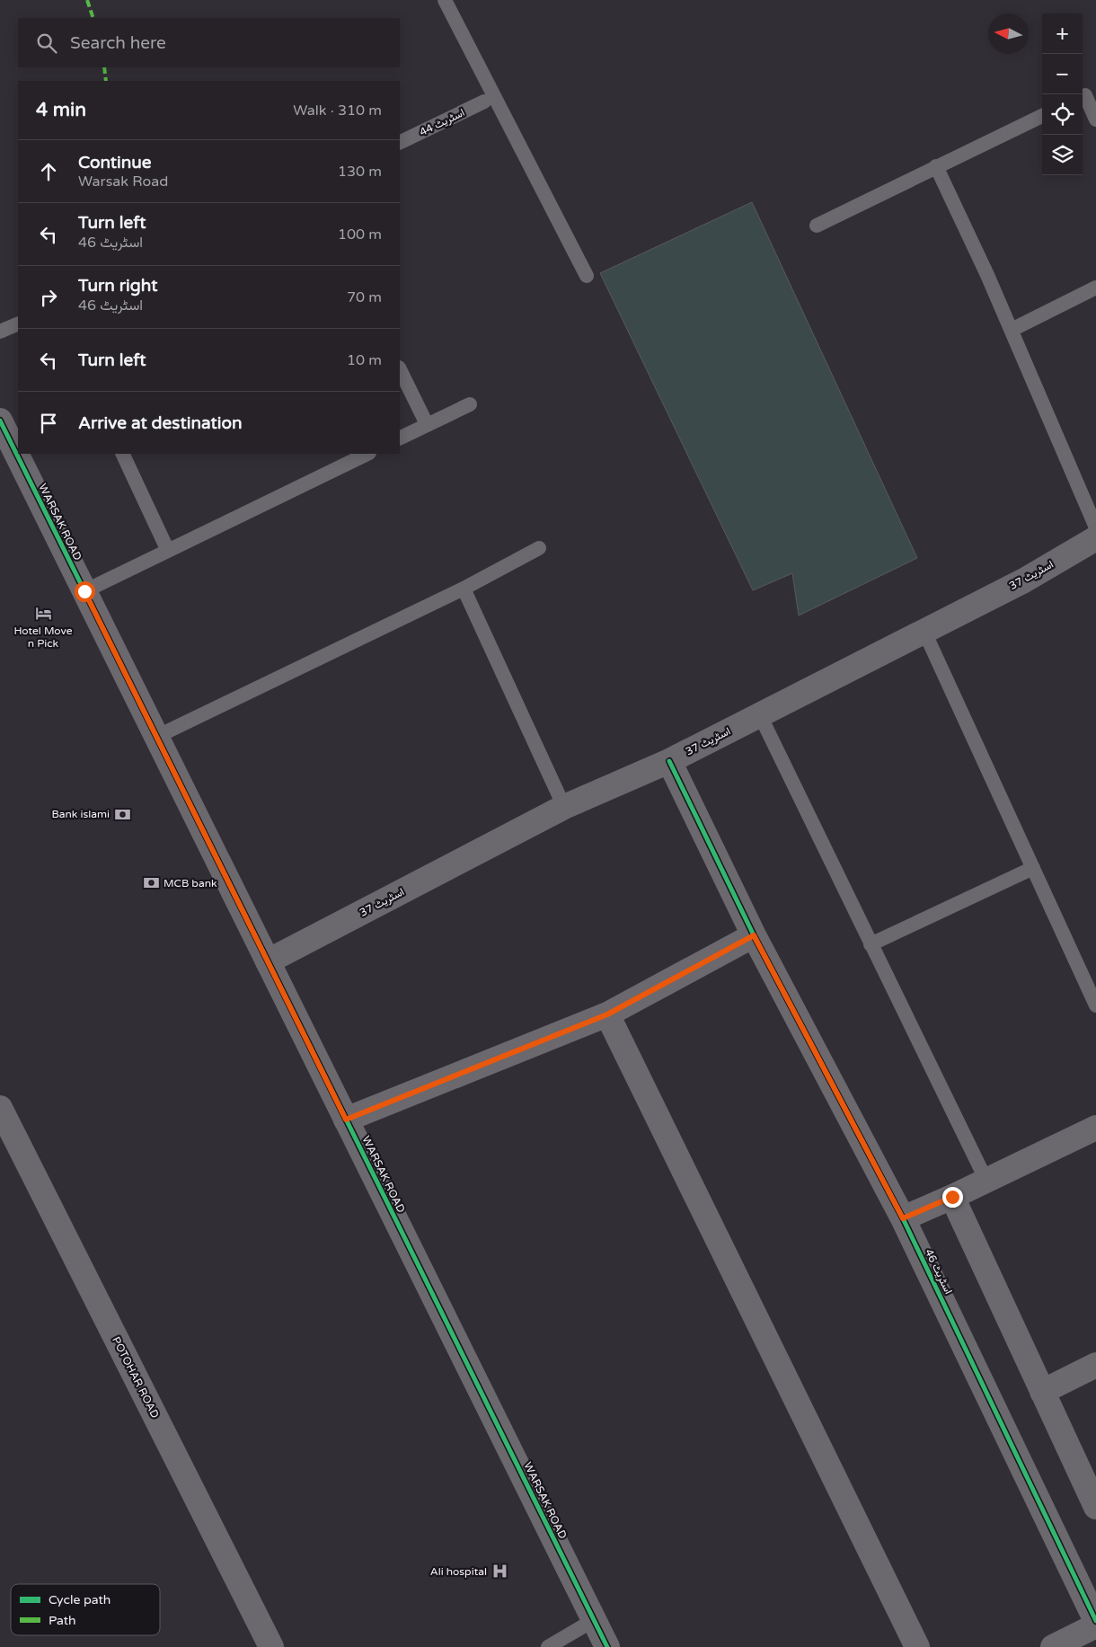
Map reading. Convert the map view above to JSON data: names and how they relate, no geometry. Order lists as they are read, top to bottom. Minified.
{"streets":{"street":["WARSAK ROAD","اسٹریٹ 37","اسٹریٹ 46","POTOHAR ROAD"],"lane":["اسٹریٹ 44"]},"crossings":[["WARSAK ROAD","اسٹریٹ 37"],["اسٹریٹ 37","اسٹریٹ 46"]],"places":{"hotel":["Hotel Move n Pick"],"bank":["Bank islami","MCB bank"],"hospital":["Ali hospital"]},"legend":["Cycle path","Path"],"north":"left","page":{"map_buttons":["+","−"],"search":"Search here","heading":["4 min","Walk · 310 m"],"list":[["Continue","Warsak Road","130 m"],["Turn left","اسٹریٹ 46","100 m"],["Turn right","اسٹریٹ 46","70 m"],["Turn left","10 m"],"Arrive at destination"]}}
